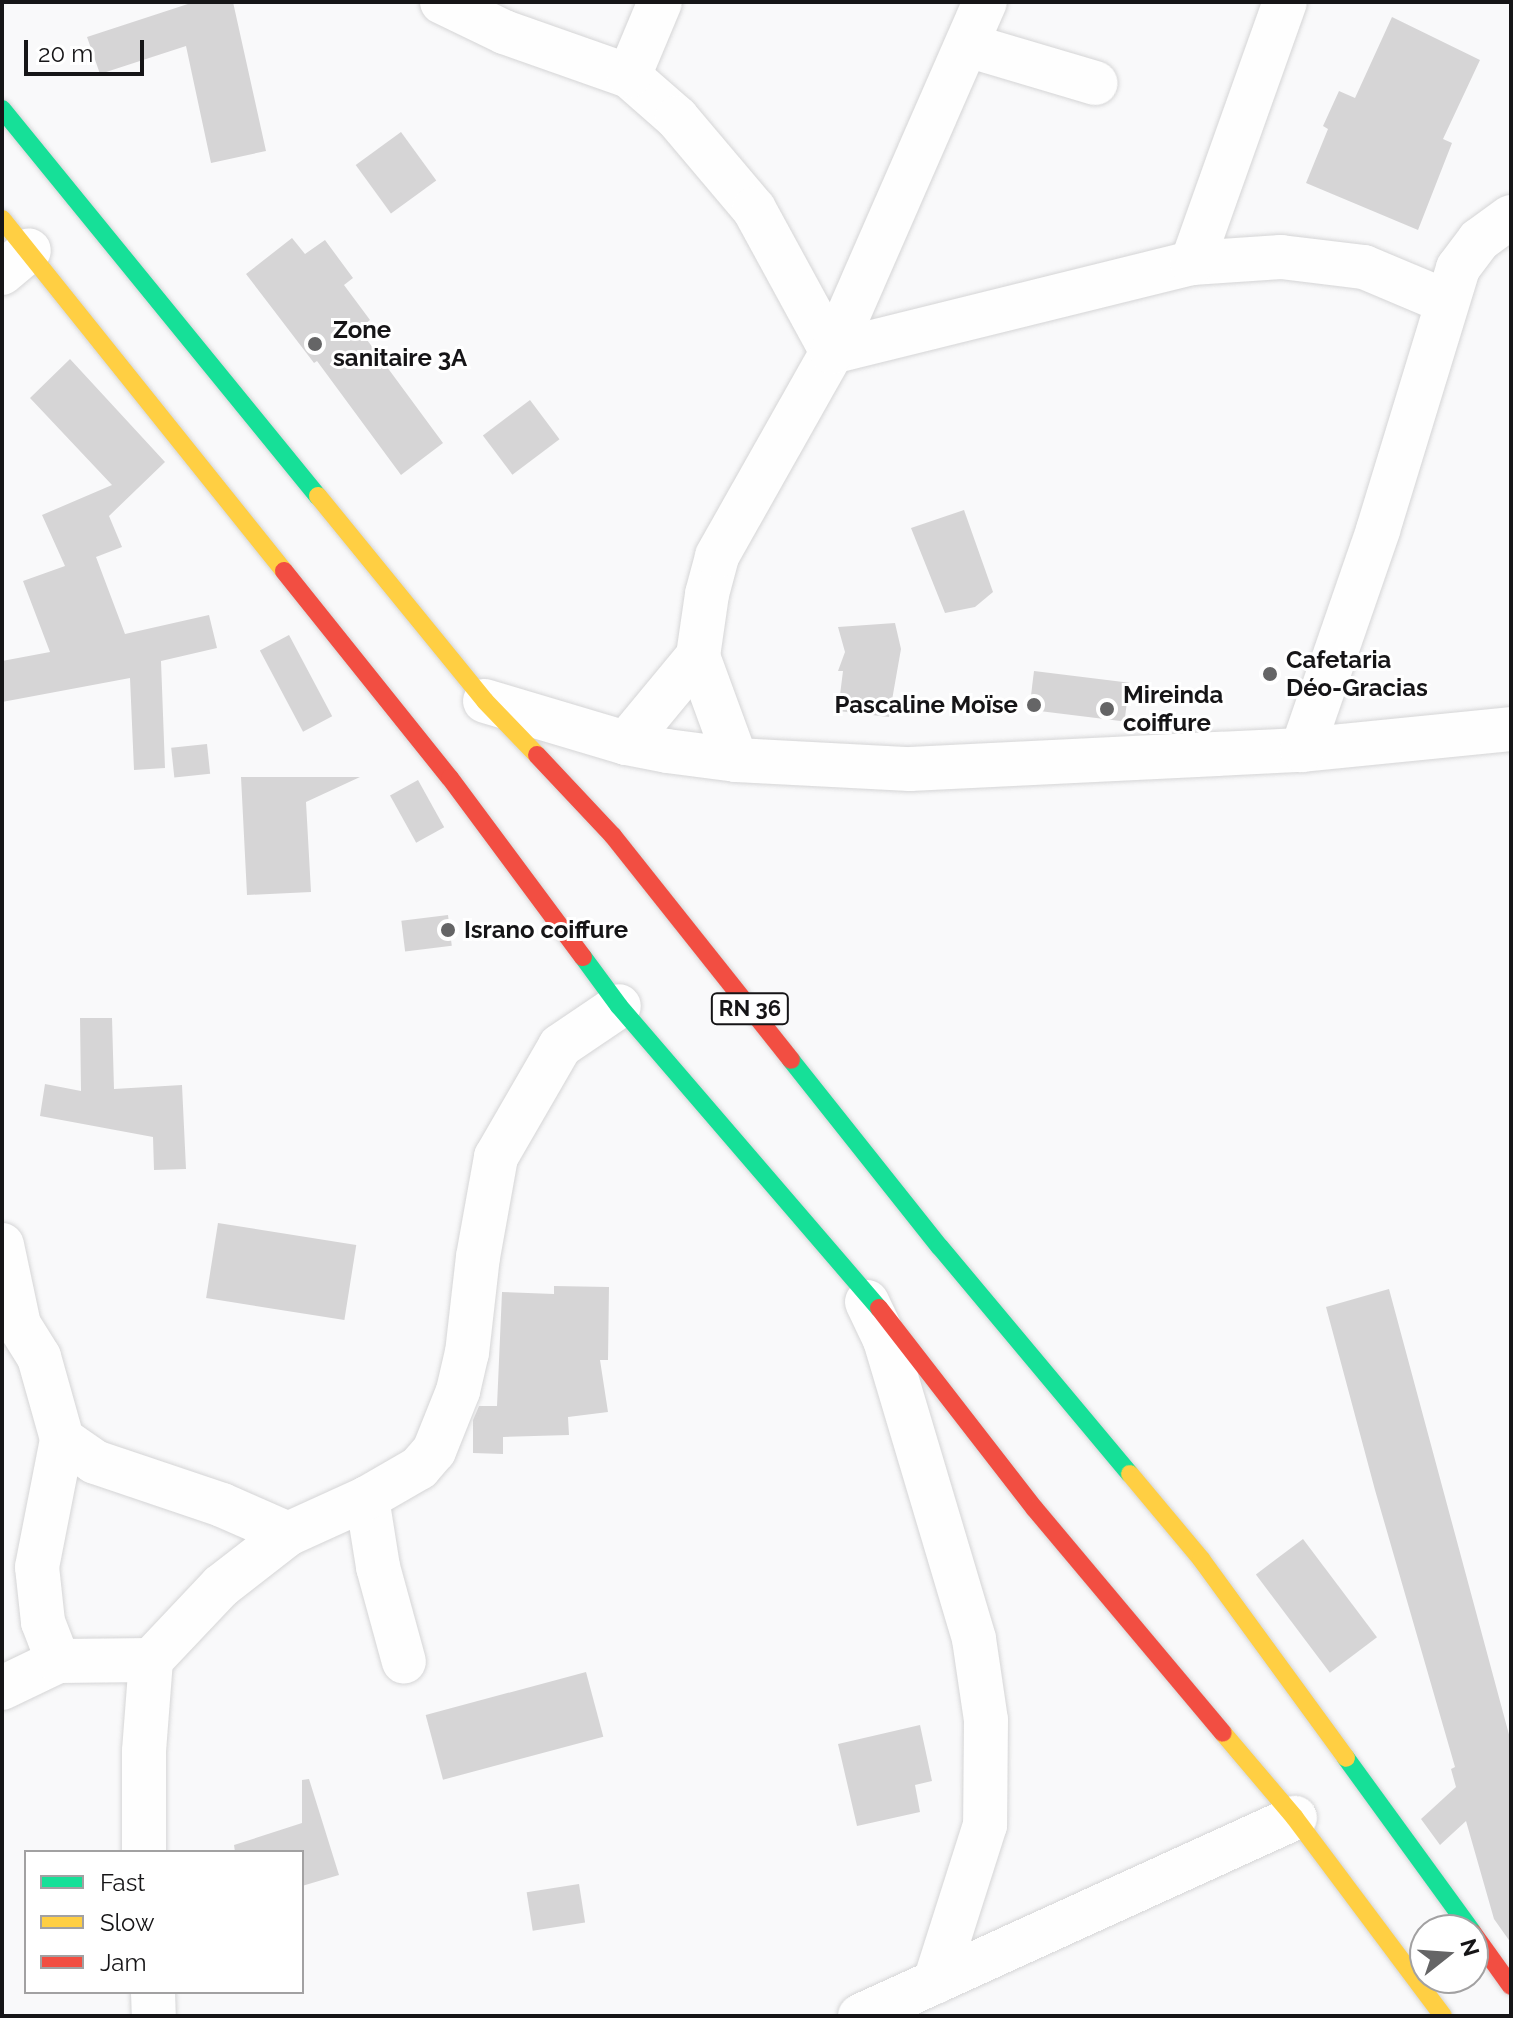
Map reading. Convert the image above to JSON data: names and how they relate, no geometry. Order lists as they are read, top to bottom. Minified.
{"streets":{"main road":["RN 36"]},"places":["Zone sanitaire 3A","Cafetaria Déo-Gracias","Pascaline Moïse","Mireinda coiffure","Israno coiffure"],"legend":["Fast","Slow","Jam"],"scale_bar":"20 m","north":"right"}
